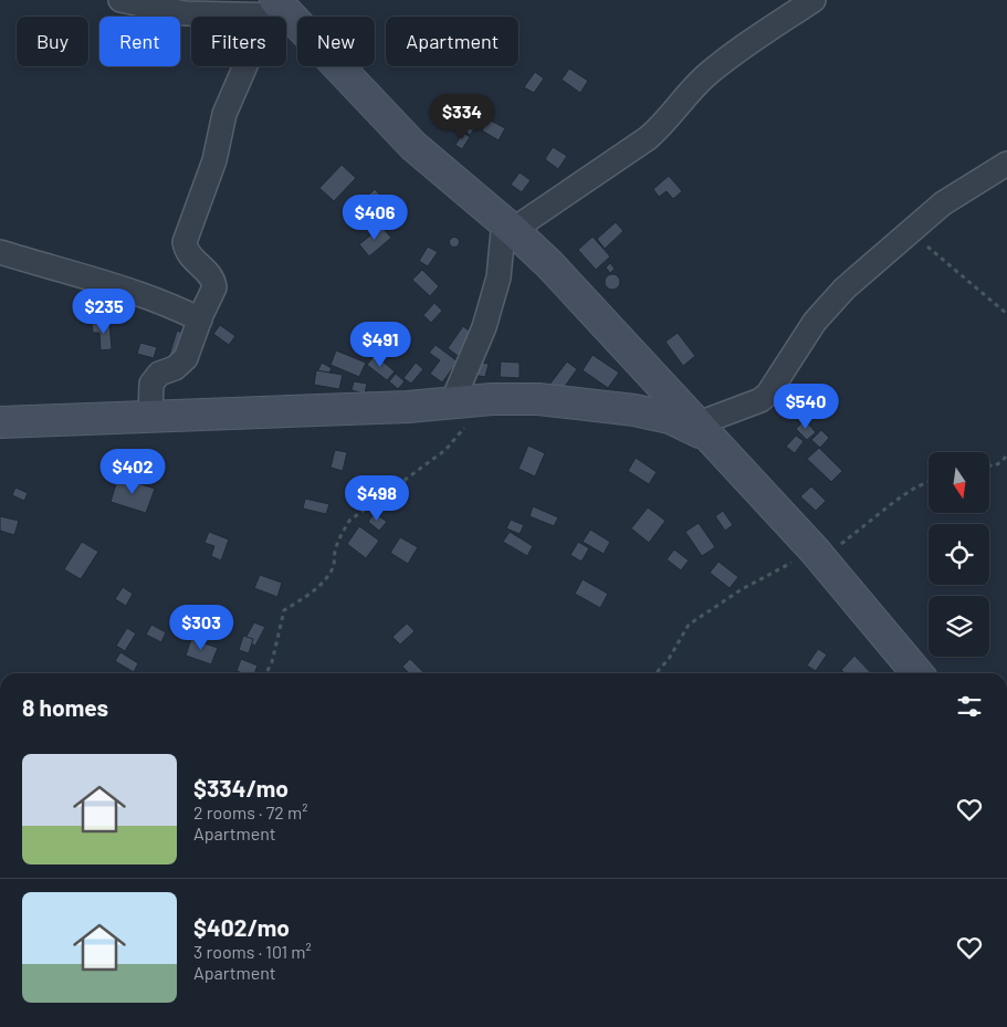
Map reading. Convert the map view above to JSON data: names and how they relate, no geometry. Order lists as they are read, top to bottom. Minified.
{"north":"bottom","page":{"chip":["Buy","Rent","Filters","New","Apartment"],"price":["$334","$406","$235","$491","$540","$402","$498","$303"],"heading":"8 homes","list":[{"name":"$334/mo","note":"2 rooms · 72 m² · Apartment"},{"name":"$402/mo","note":"3 rooms · 101 m² · Apartment"}]}}
